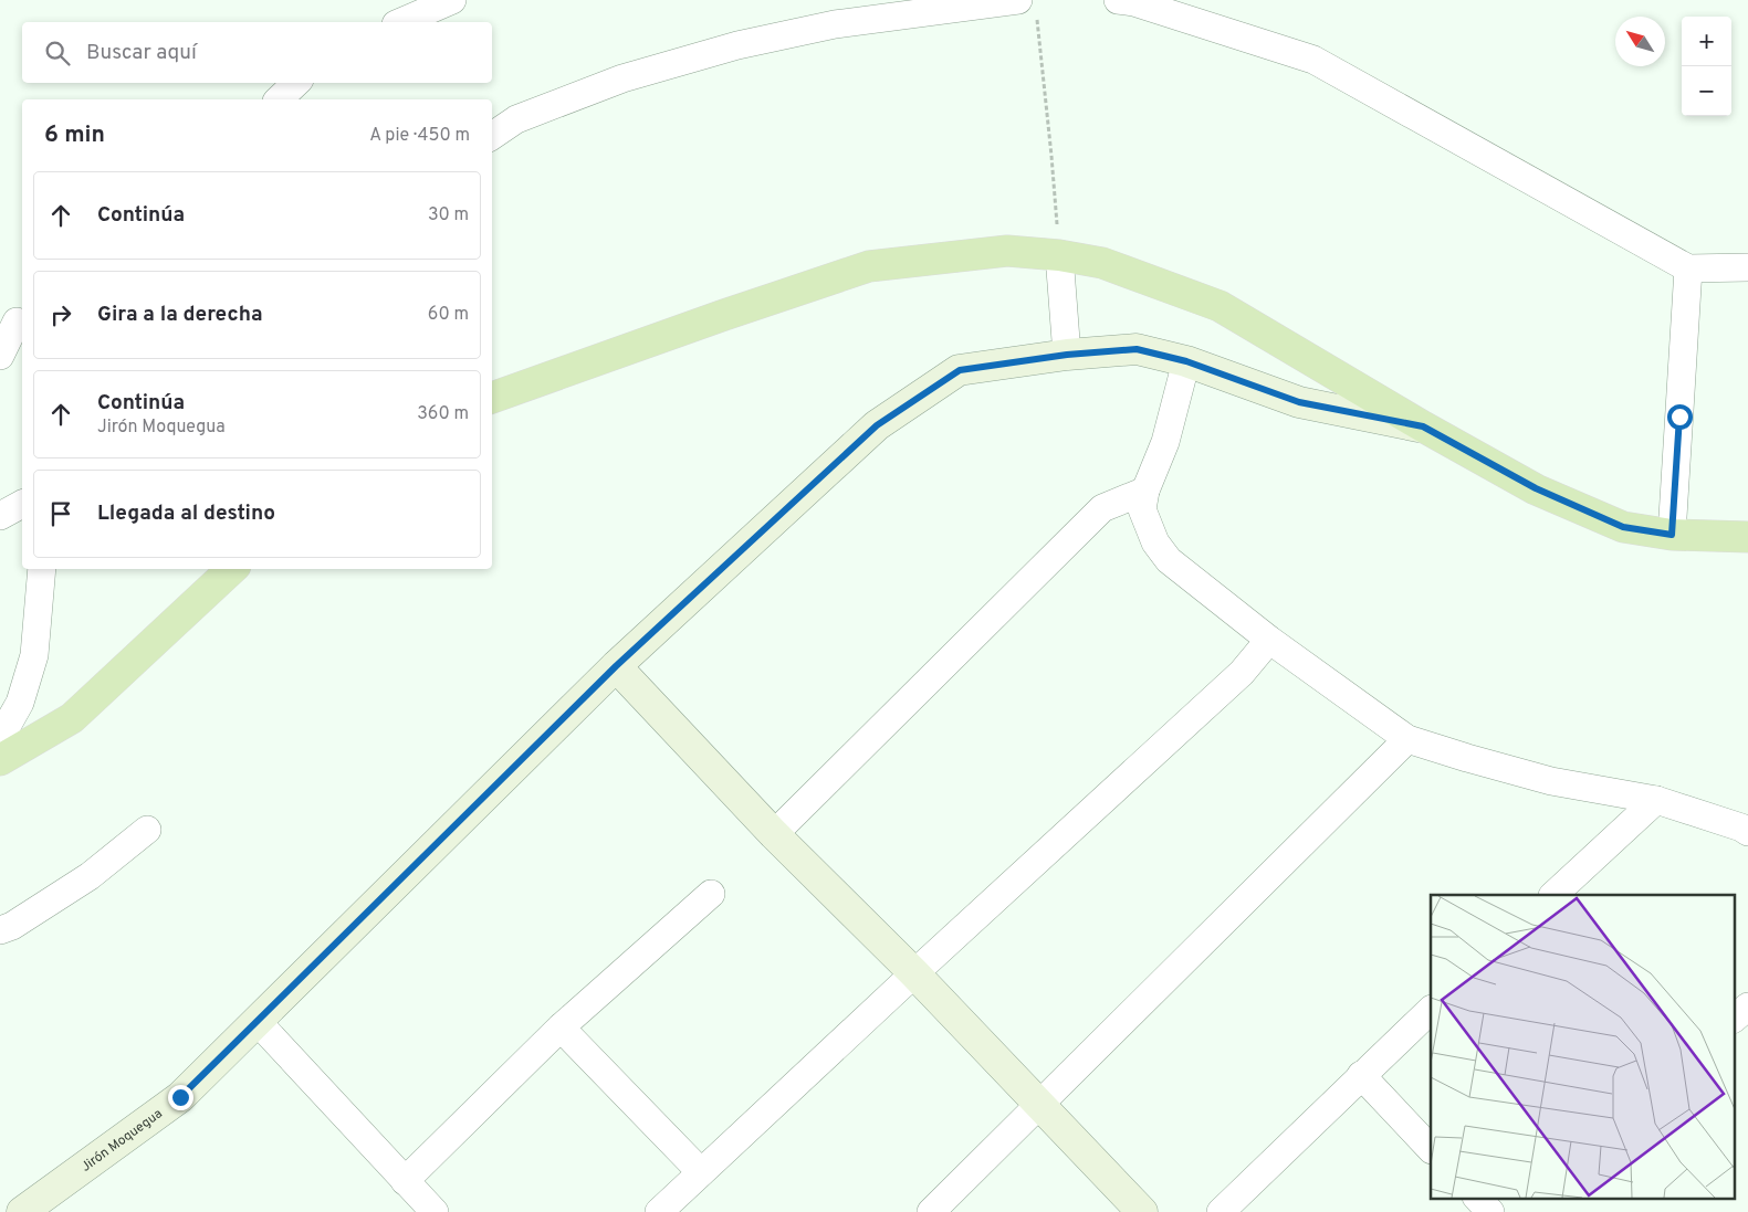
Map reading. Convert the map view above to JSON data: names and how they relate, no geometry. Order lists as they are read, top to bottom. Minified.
{"streets":{"street":["Jirón Moquegua"]},"north":"top left","page":{"map_buttons":["+","−"],"search":"Buscar aquí","heading":["6 min","A pie · 450 m"],"list":[["Continúa","30 m"],["Gira a la derecha","60 m"],["Continúa","Jirón Moquegua","360 m"],"Llegada al destino"]}}
